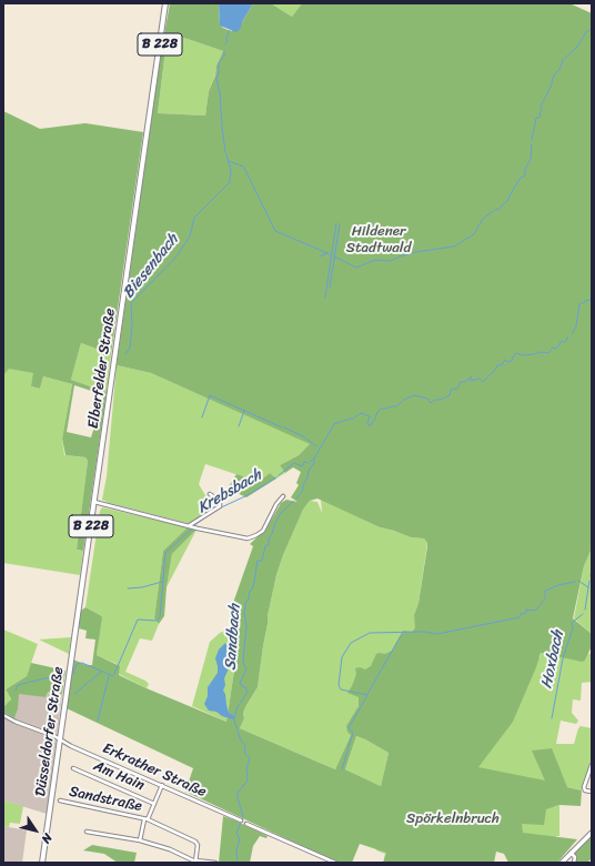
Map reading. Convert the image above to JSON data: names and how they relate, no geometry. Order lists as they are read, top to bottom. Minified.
{"streets":{"main road":["B 228","Elberfelder Straße","Düsseldorfer Straße"],"street":["Erkrather Straße","Am Hain","Sandstraße"]},"crossings":[["Elberfelder Straße","Düsseldorfer Straße"],["Düsseldorfer Straße","Erkrather Straße"]],"water":["Biesenbach","Krebsbach","Sandbach","Hoxbach"],"parks":["Hildener Stadtwald","Spörkelnbruch"],"north":"bottom right"}
